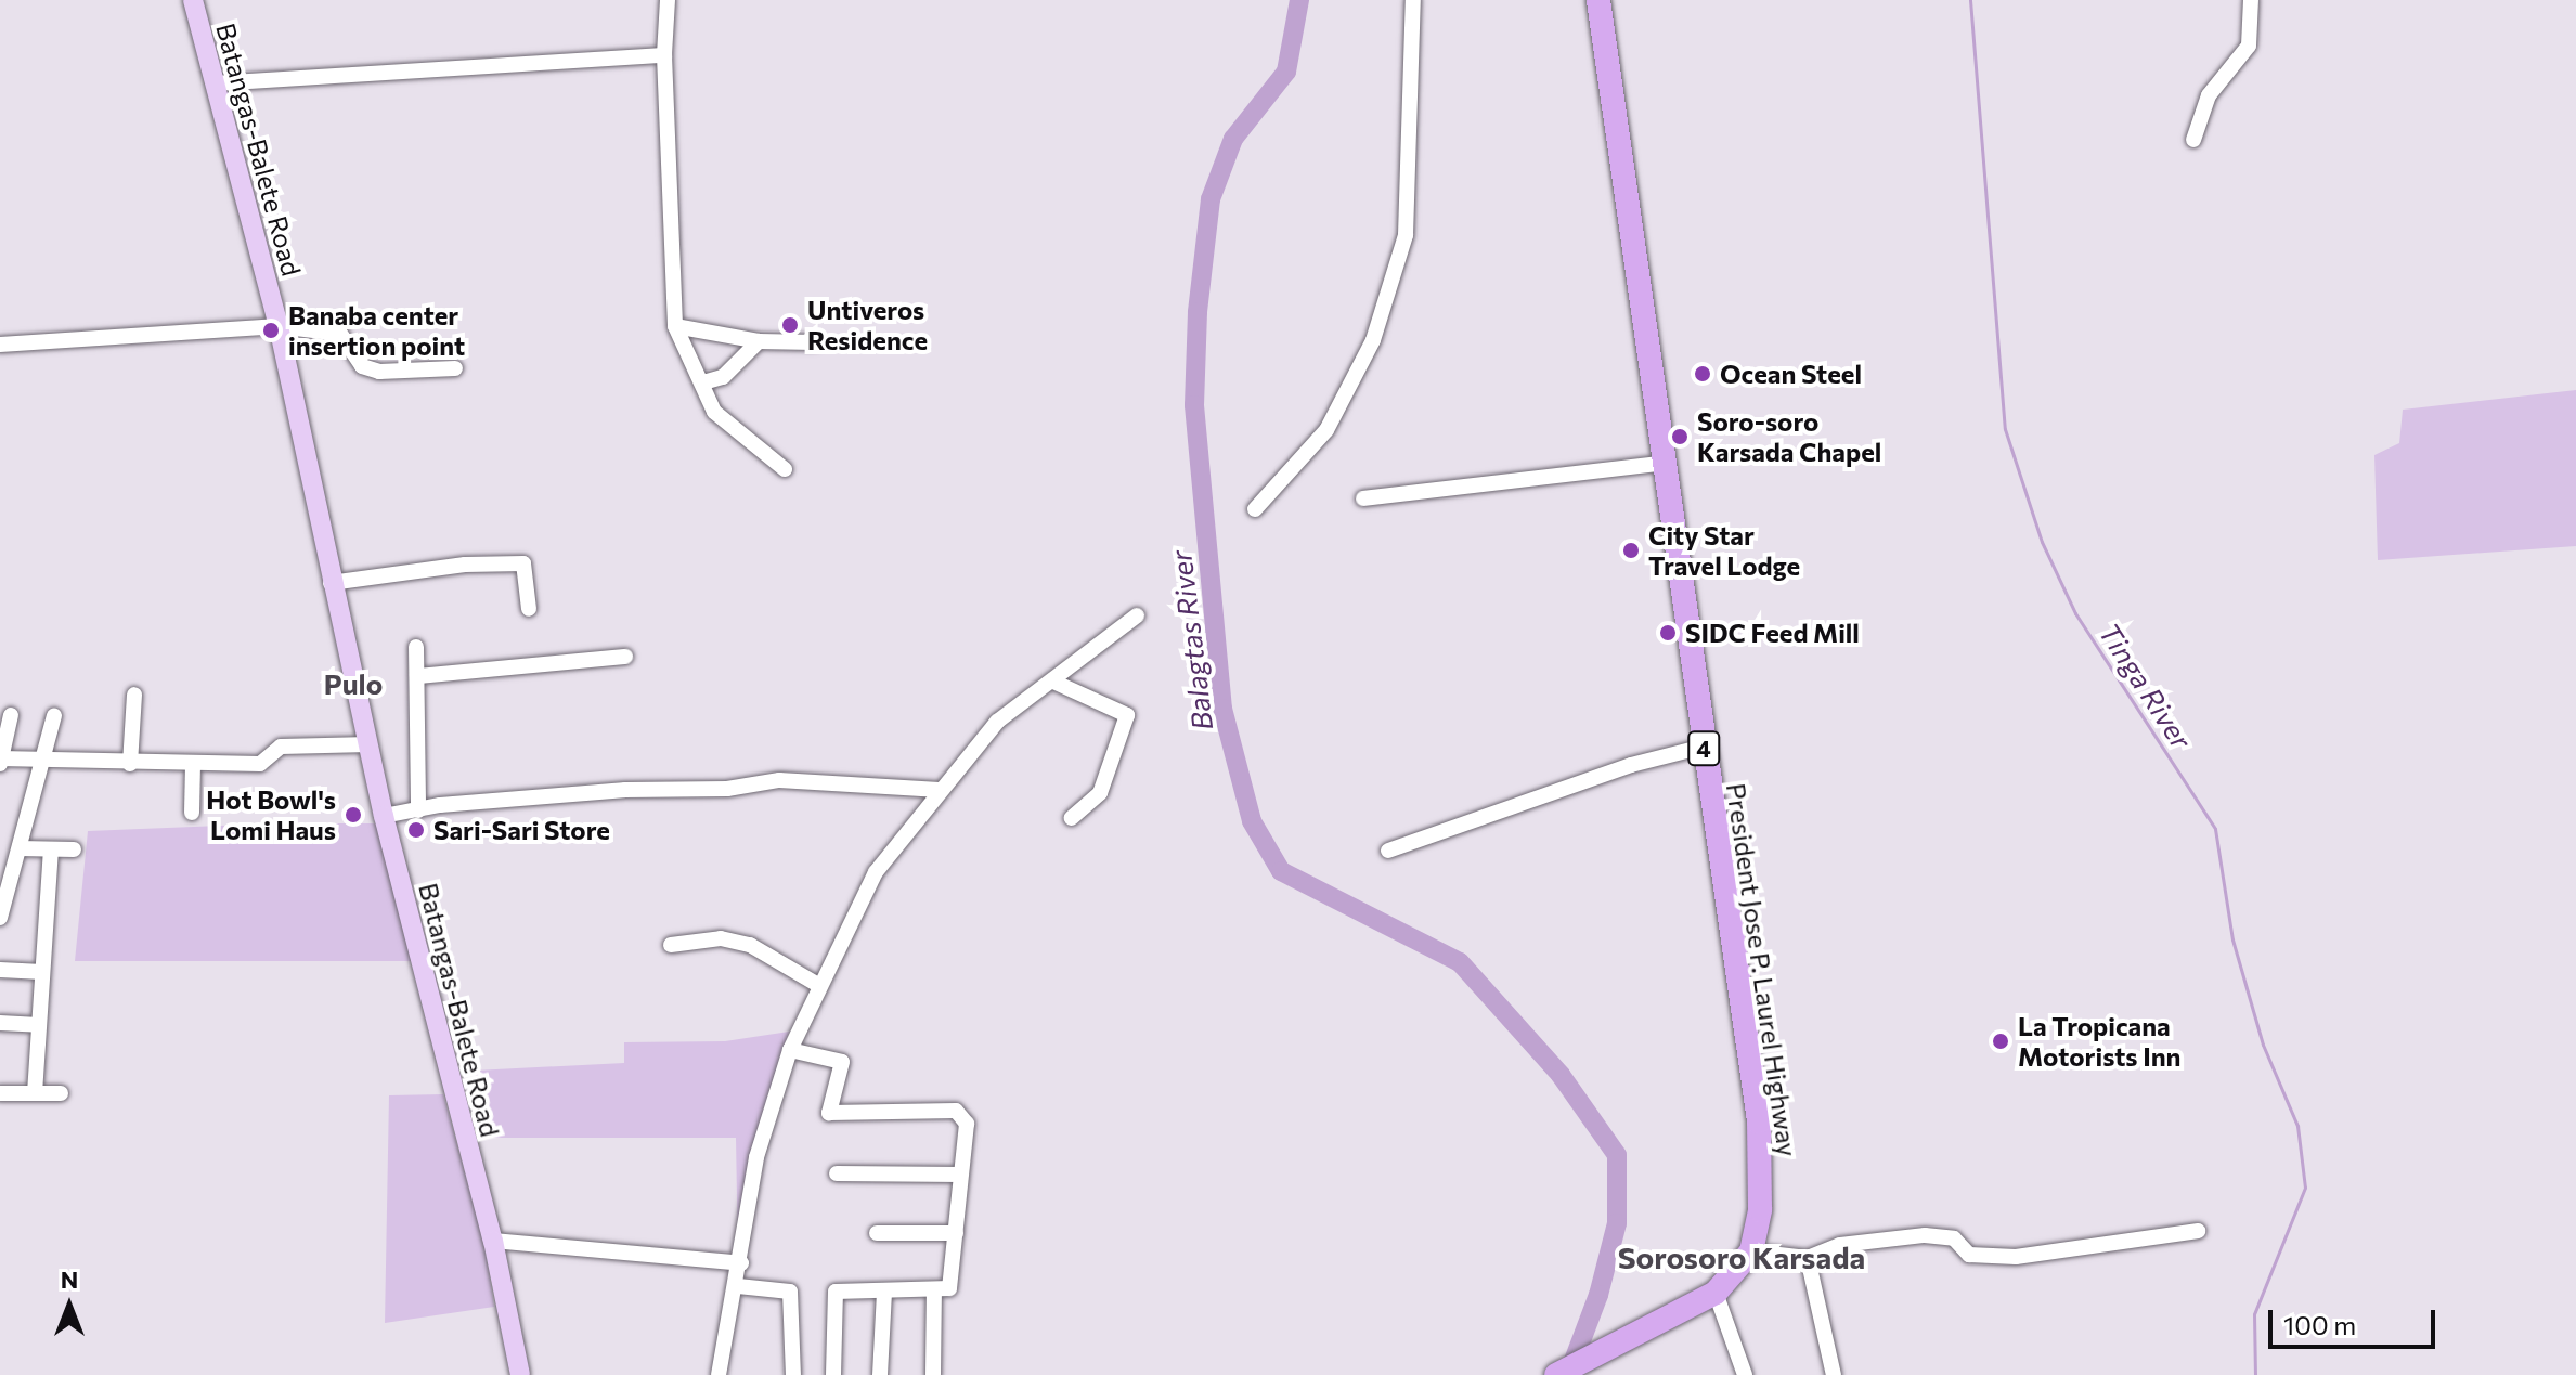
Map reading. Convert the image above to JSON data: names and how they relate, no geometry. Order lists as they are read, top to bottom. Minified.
{"streets":{"highway":["4","President Jose P. Laurel Highway"],"main road":["Batangas-Balete Road"]},"districts":["Pulo","Sorosoro Karsada"],"water":["Balagtas River","Tinga River"],"places":["Untiveros Residence","Banaba center insertion point","Ocean Steel","Soro-soro Karsada Chapel","City Star Travel Lodge","SIDC Feed Mill","Hot Bowl's Lomi Haus","Sari-Sari Store","La Tropicana Motorists Inn"],"scale_bar":"100 m","north":"top"}
